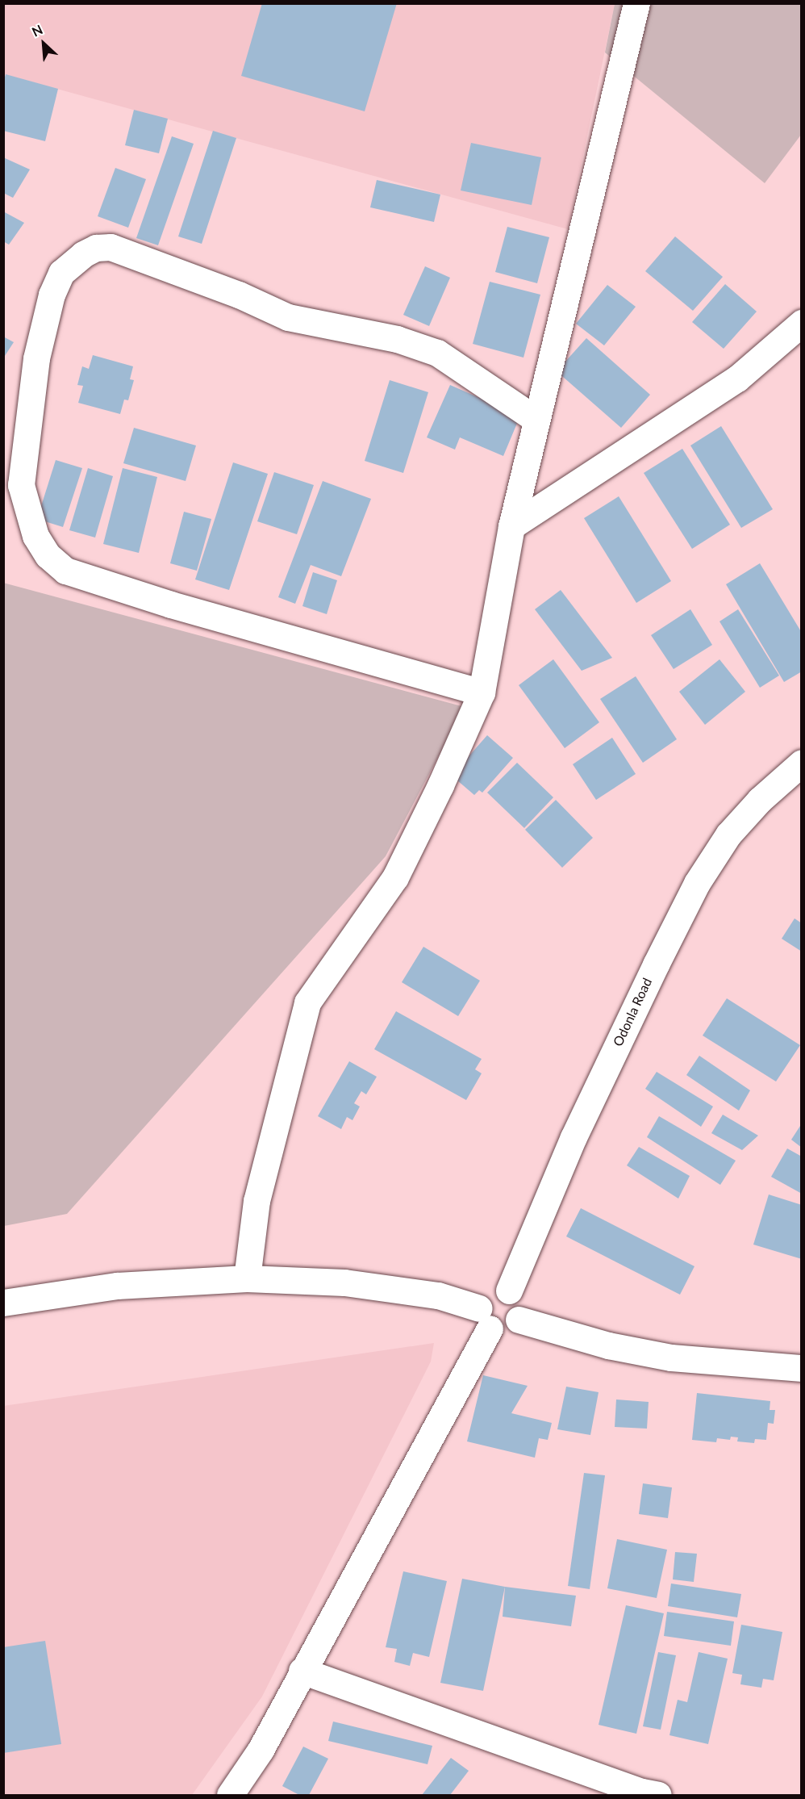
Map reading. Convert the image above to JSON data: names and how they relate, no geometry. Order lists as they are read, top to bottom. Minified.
{"streets":{"street":["Odonla Road"]},"north":"top left"}
